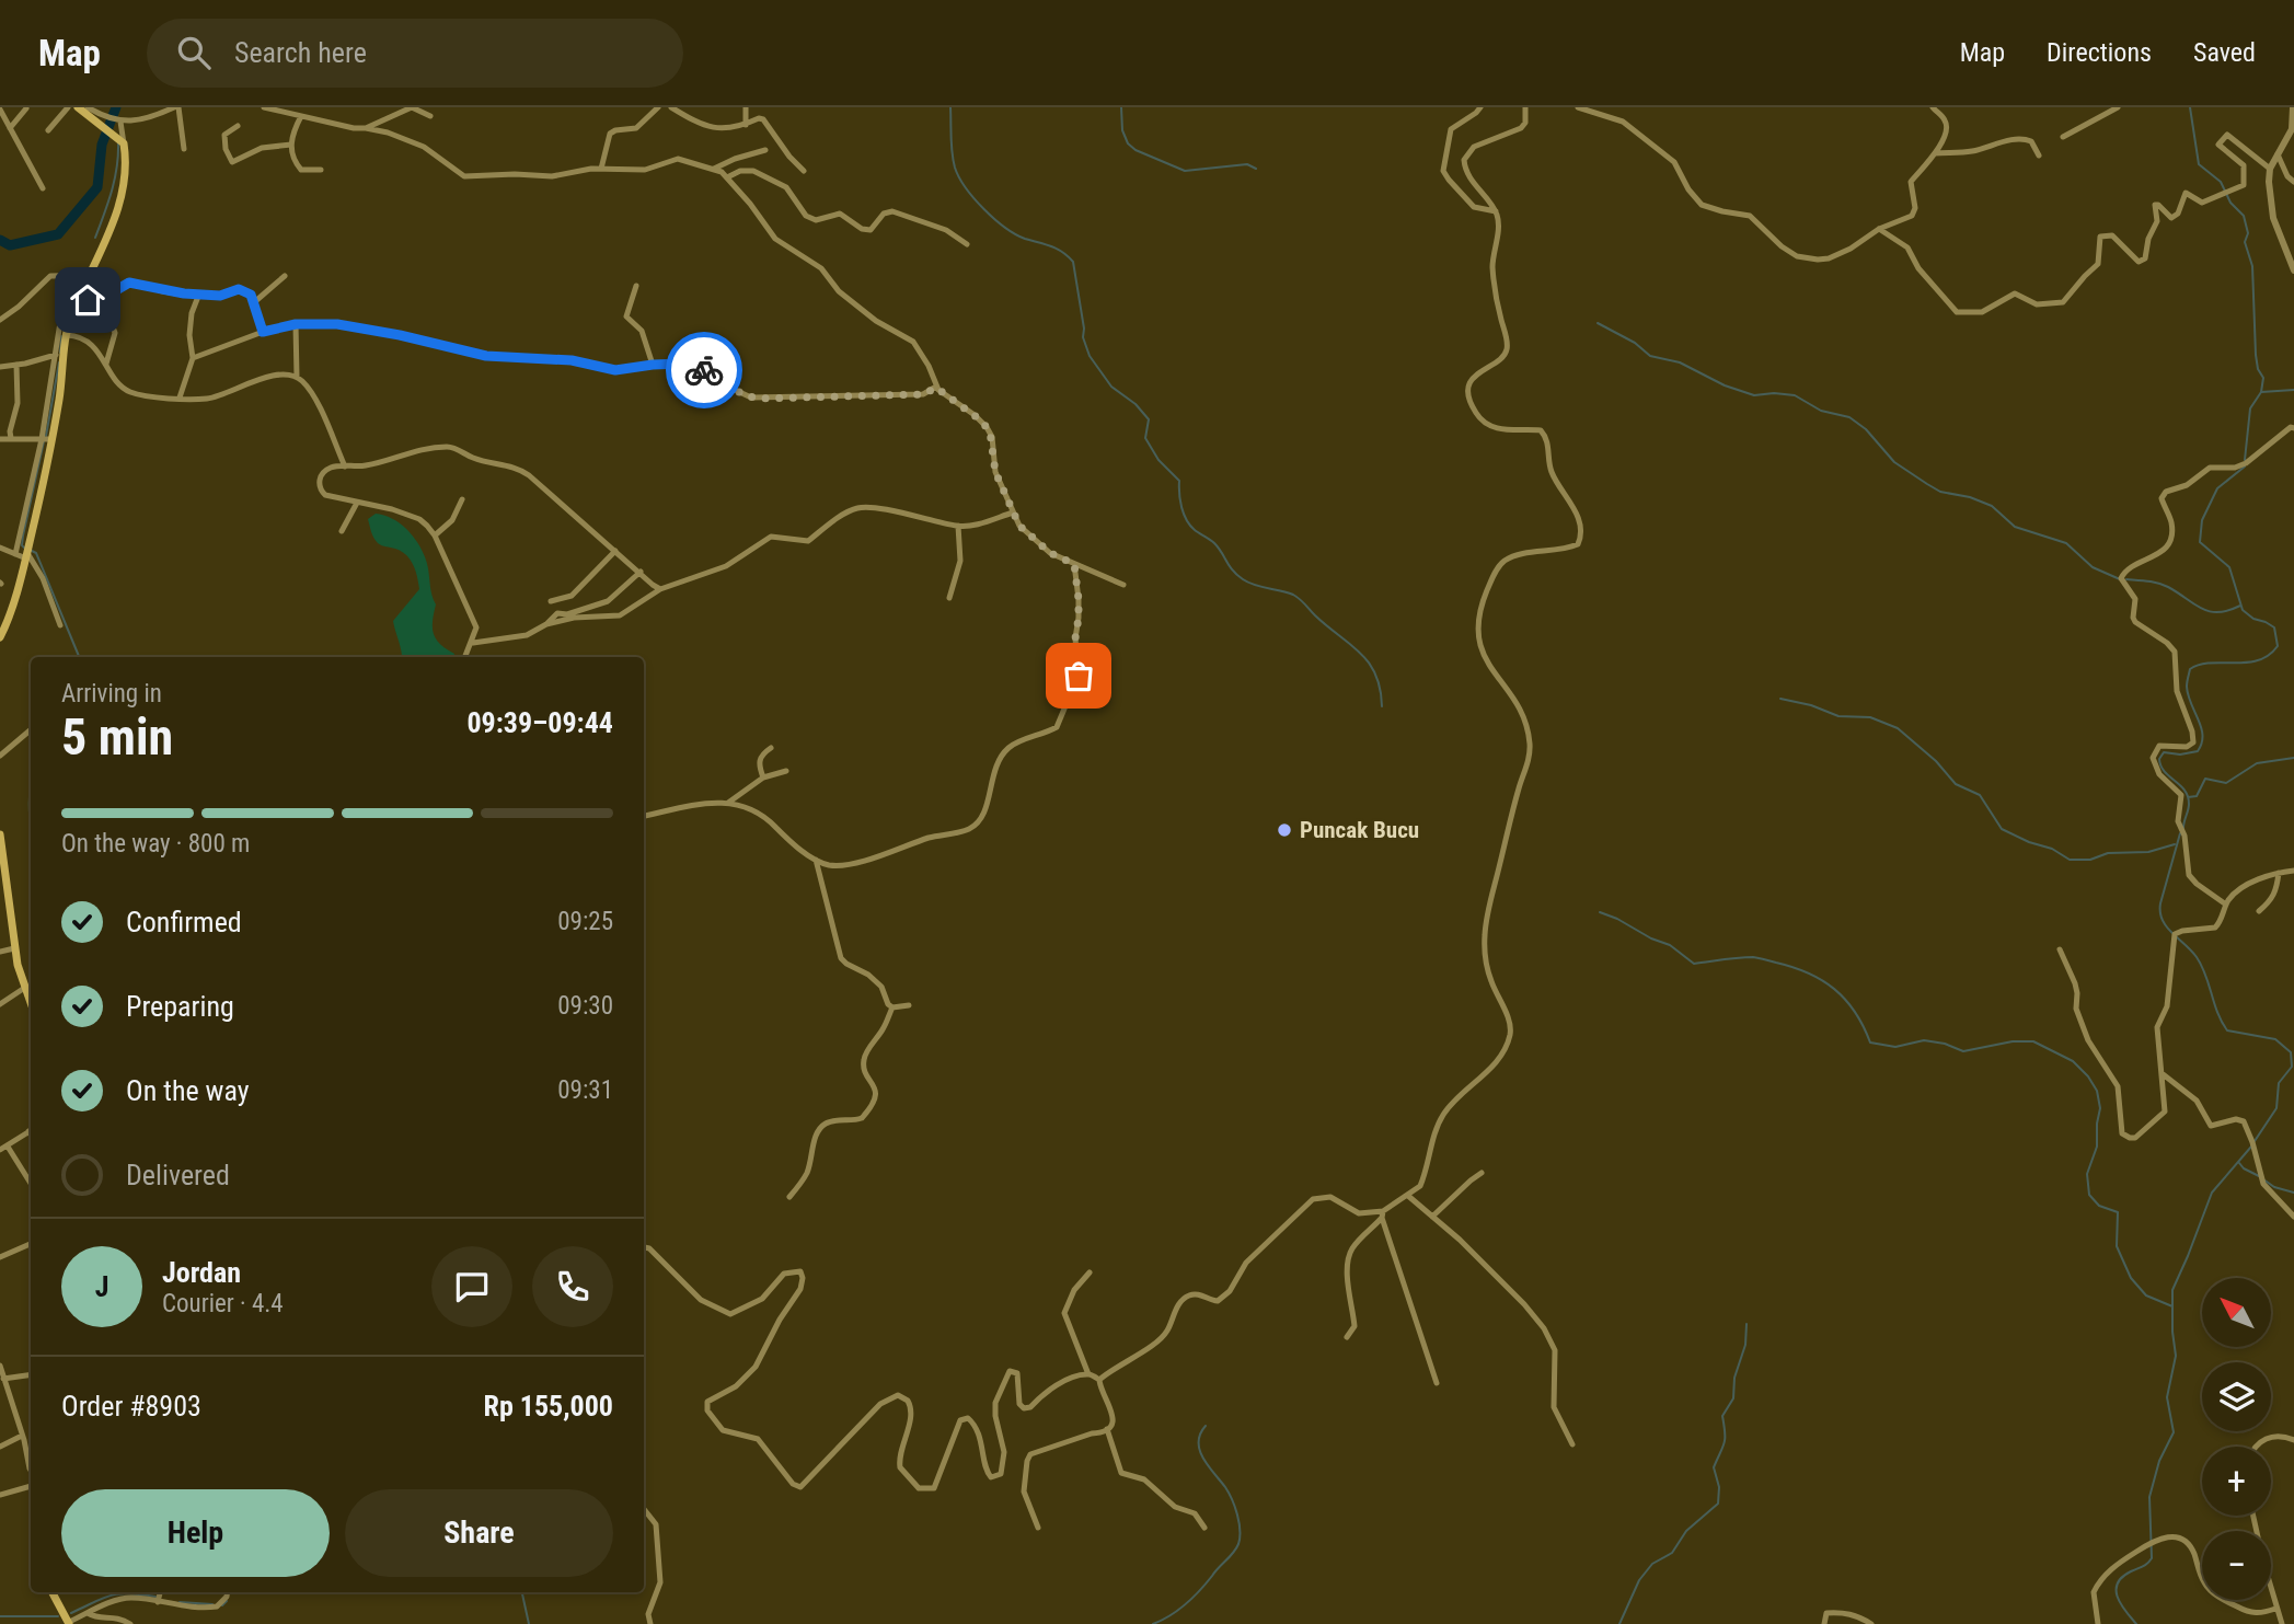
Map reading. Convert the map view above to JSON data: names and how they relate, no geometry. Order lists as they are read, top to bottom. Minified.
{"places":["Puncak Bucu"],"north":"top left","page":{"header":"Map","search":"Search here","nav":["Map","Directions","Saved"],"heading":["5 min","Arriving in","09:39–09:44"],"panel":["Jordan","Courier · 4.4","Order #8903","Rp 155,000"],"bar":"On the way · 800 m","list":[["Confirmed","09:25"],["Preparing","09:30"],["On the way","09:31"],"Delivered"],"round":"J","map_buttons":["+","−"],"buttons":["Help","Share"]}}
